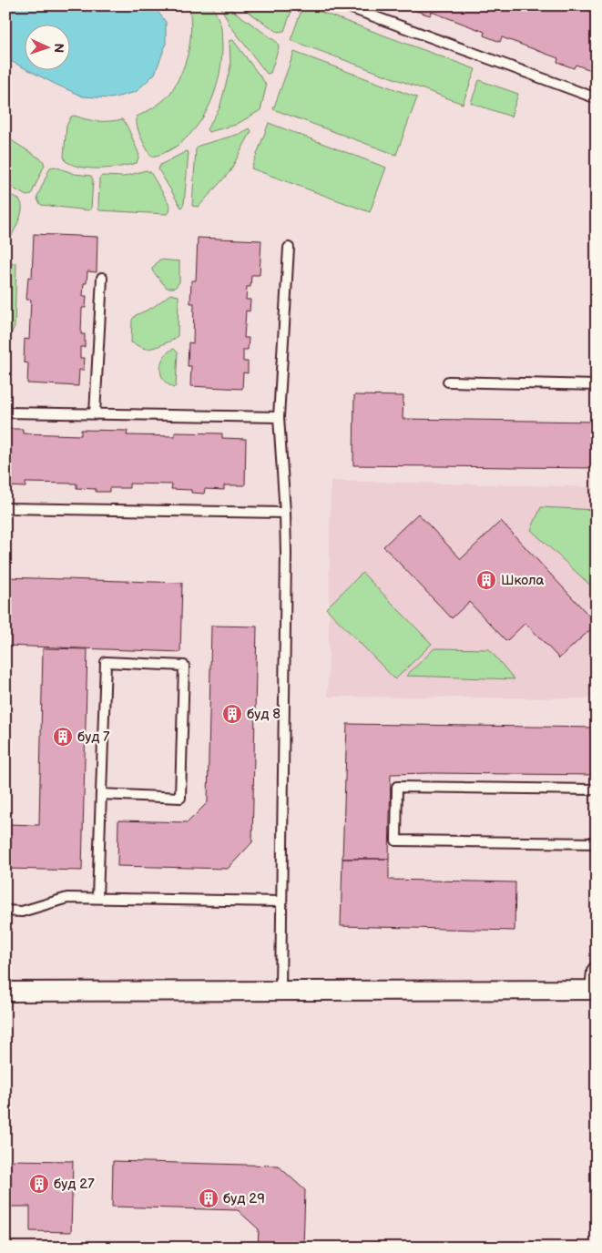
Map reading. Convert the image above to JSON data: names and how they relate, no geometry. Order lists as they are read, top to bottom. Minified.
{"places":{"building":["Школа","буд 8","буд 7","буд 27","буд 29"]},"north":"right"}
